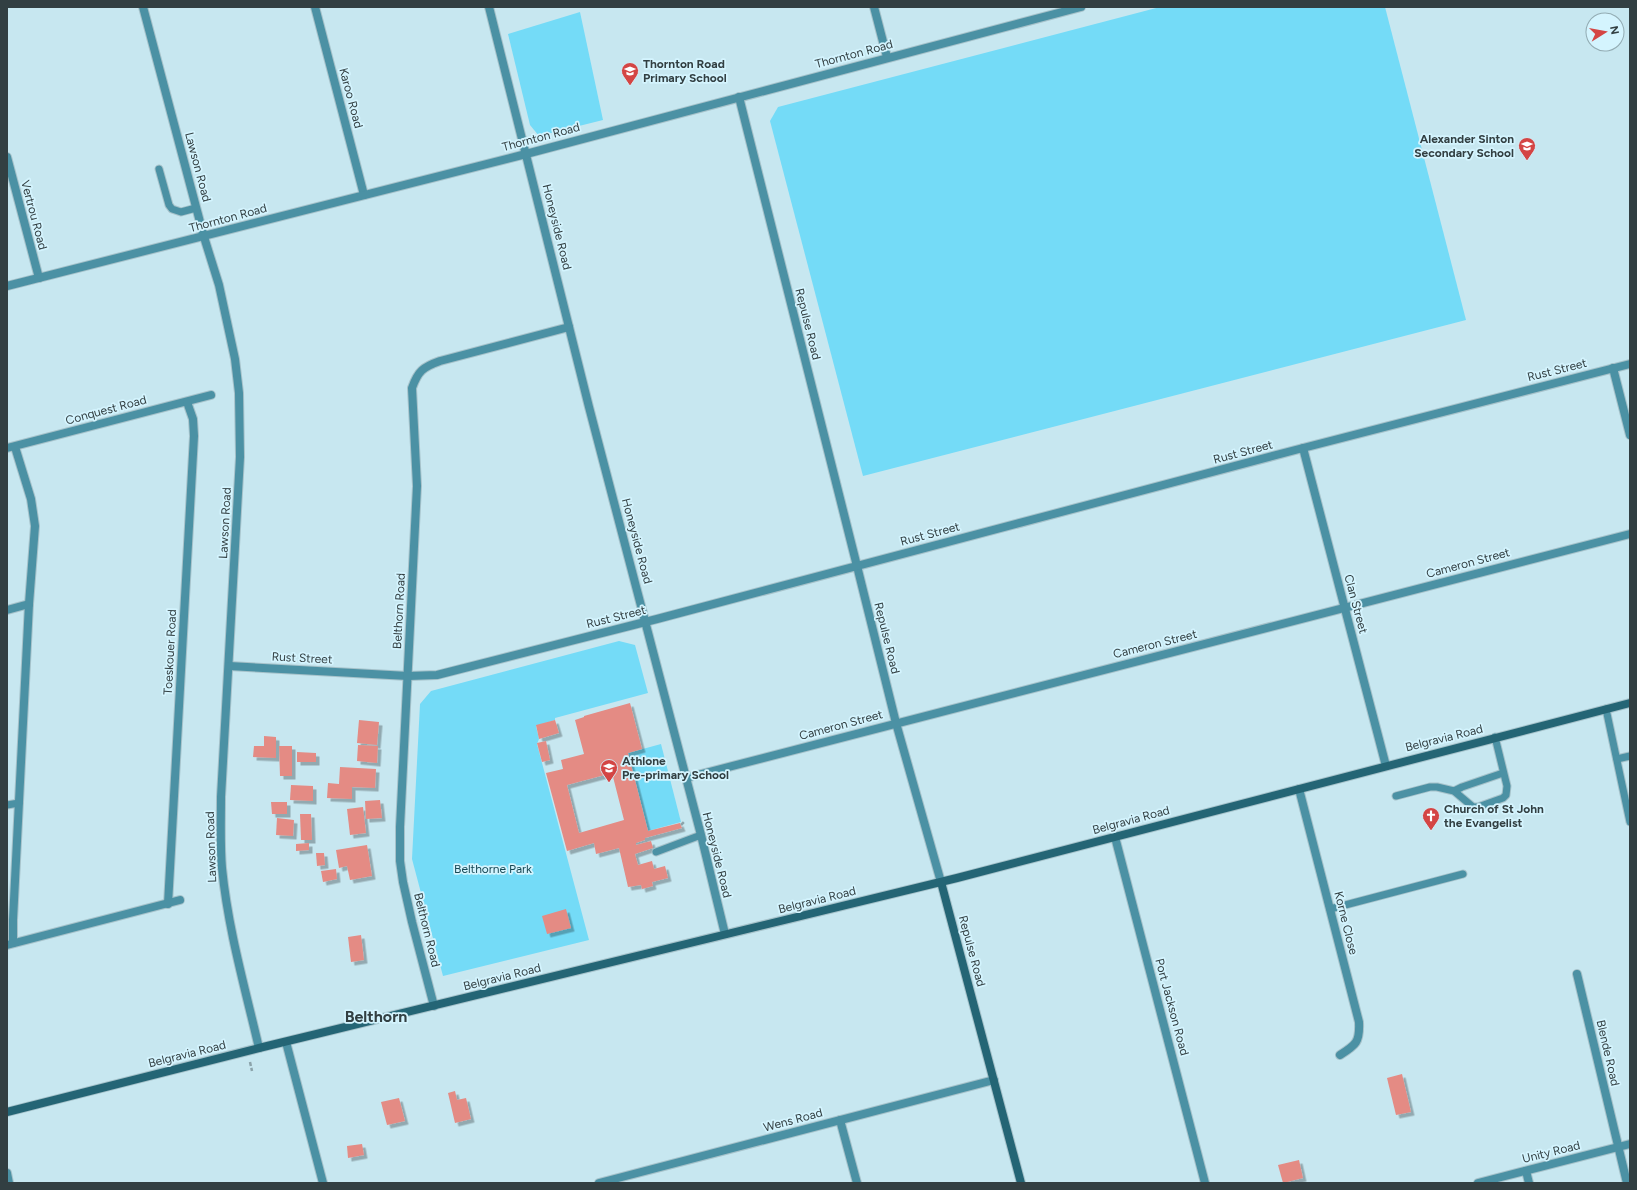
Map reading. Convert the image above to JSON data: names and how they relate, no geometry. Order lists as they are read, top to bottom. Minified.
{"streets":{"street":["Thornton Road","Karoo Road","Lawson Road","Vertrou Road","Honeyside Road","Repulse Road","Rust Street","Conquest Road","Cameron Street","Clan Street","Belthorn Road","Toeskouer Road","Belgravia Road","Korne Close","Port Jackson Road","Blende Road","Wens Road","Unity Road"]},"crossings":[["Thornton Road","Karoo Road"],["Thornton Road","Lawson Road"],["Thornton Road","Vertrou Road"],["Thornton Road","Honeyside Road"],["Thornton Road","Repulse Road"],["Lawson Road","Rust Street"],["Lawson Road","Belgravia Road"],["Honeyside Road","Rust Street"],["Honeyside Road","Cameron Street"],["Honeyside Road","Belthorn Road"],["Honeyside Road","Belgravia Road"],["Repulse Road","Rust Street"],["Repulse Road","Cameron Street"],["Repulse Road","Belgravia Road"],["Repulse Road","Wens Road"],["Rust Street","Clan Street"],["Rust Street","Belthorn Road"],["Conquest Road","Toeskouer Road"],["Cameron Street","Clan Street"],["Clan Street","Belgravia Road"],["Belthorn Road","Belgravia Road"],["Belgravia Road","Korne Close"],["Belgravia Road","Port Jackson Road"],["Blende Road","Unity Road"]],"districts":["Belthorn"],"parks":["Belthorne Park"],"places":{"school or university":["Thornton Road Primary School","Alexander Sinton Secondary School","Athlone Pre-primary School"],"church":["Church of St John the Evangelist"]},"north":"right"}
